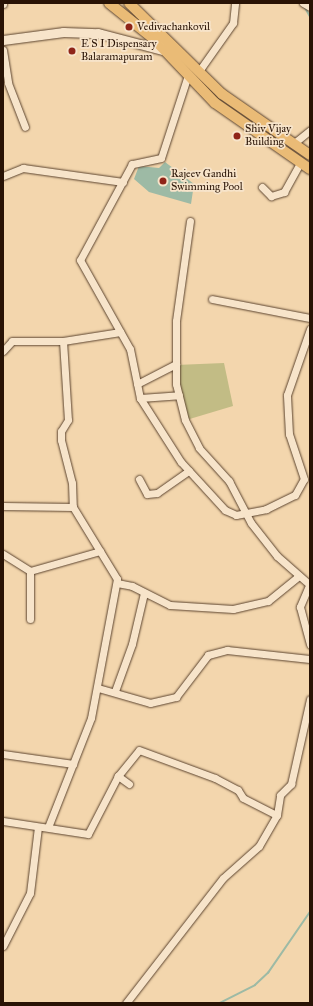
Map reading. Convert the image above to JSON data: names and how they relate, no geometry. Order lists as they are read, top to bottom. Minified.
{"places":["Vedivachankovil","E S I Dispensary Balaramapuram","Shiv Vijay Building","Rajeev Gandhi Swimming Pool"]}
